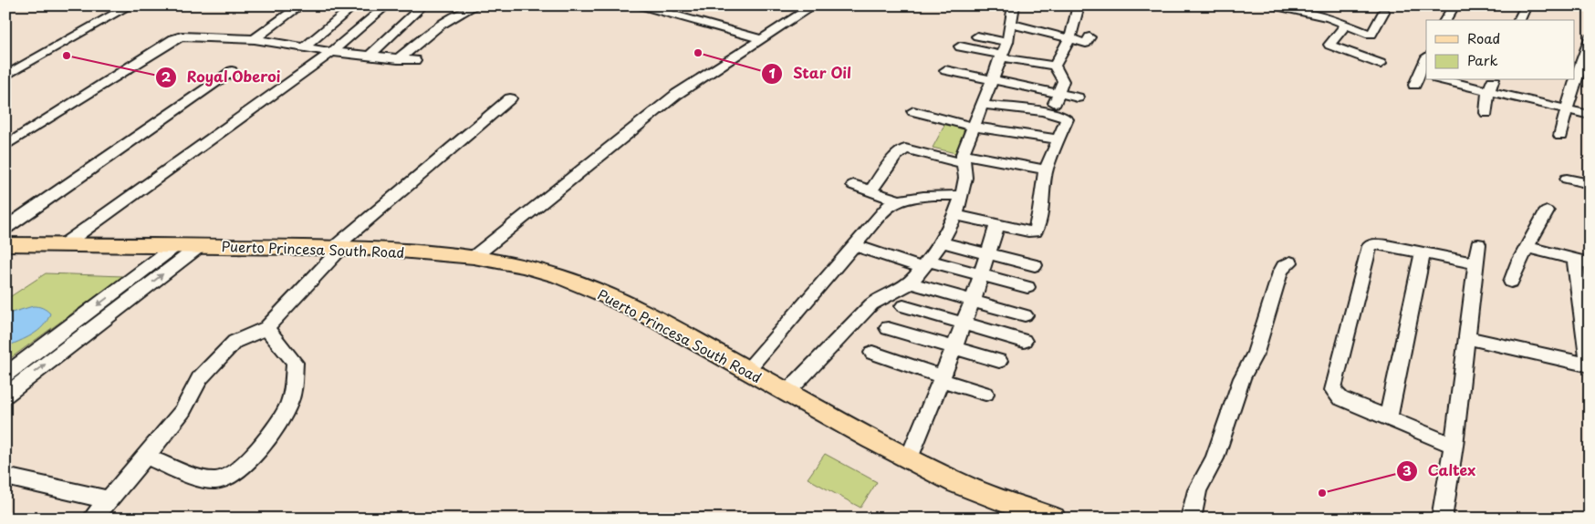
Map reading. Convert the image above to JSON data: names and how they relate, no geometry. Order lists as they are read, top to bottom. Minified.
{"streets":{"main road":["Puerto Princesa South Road"]},"places":["Star Oil","Royal Oberoi","Caltex"],"legend":["Road","Park"]}
